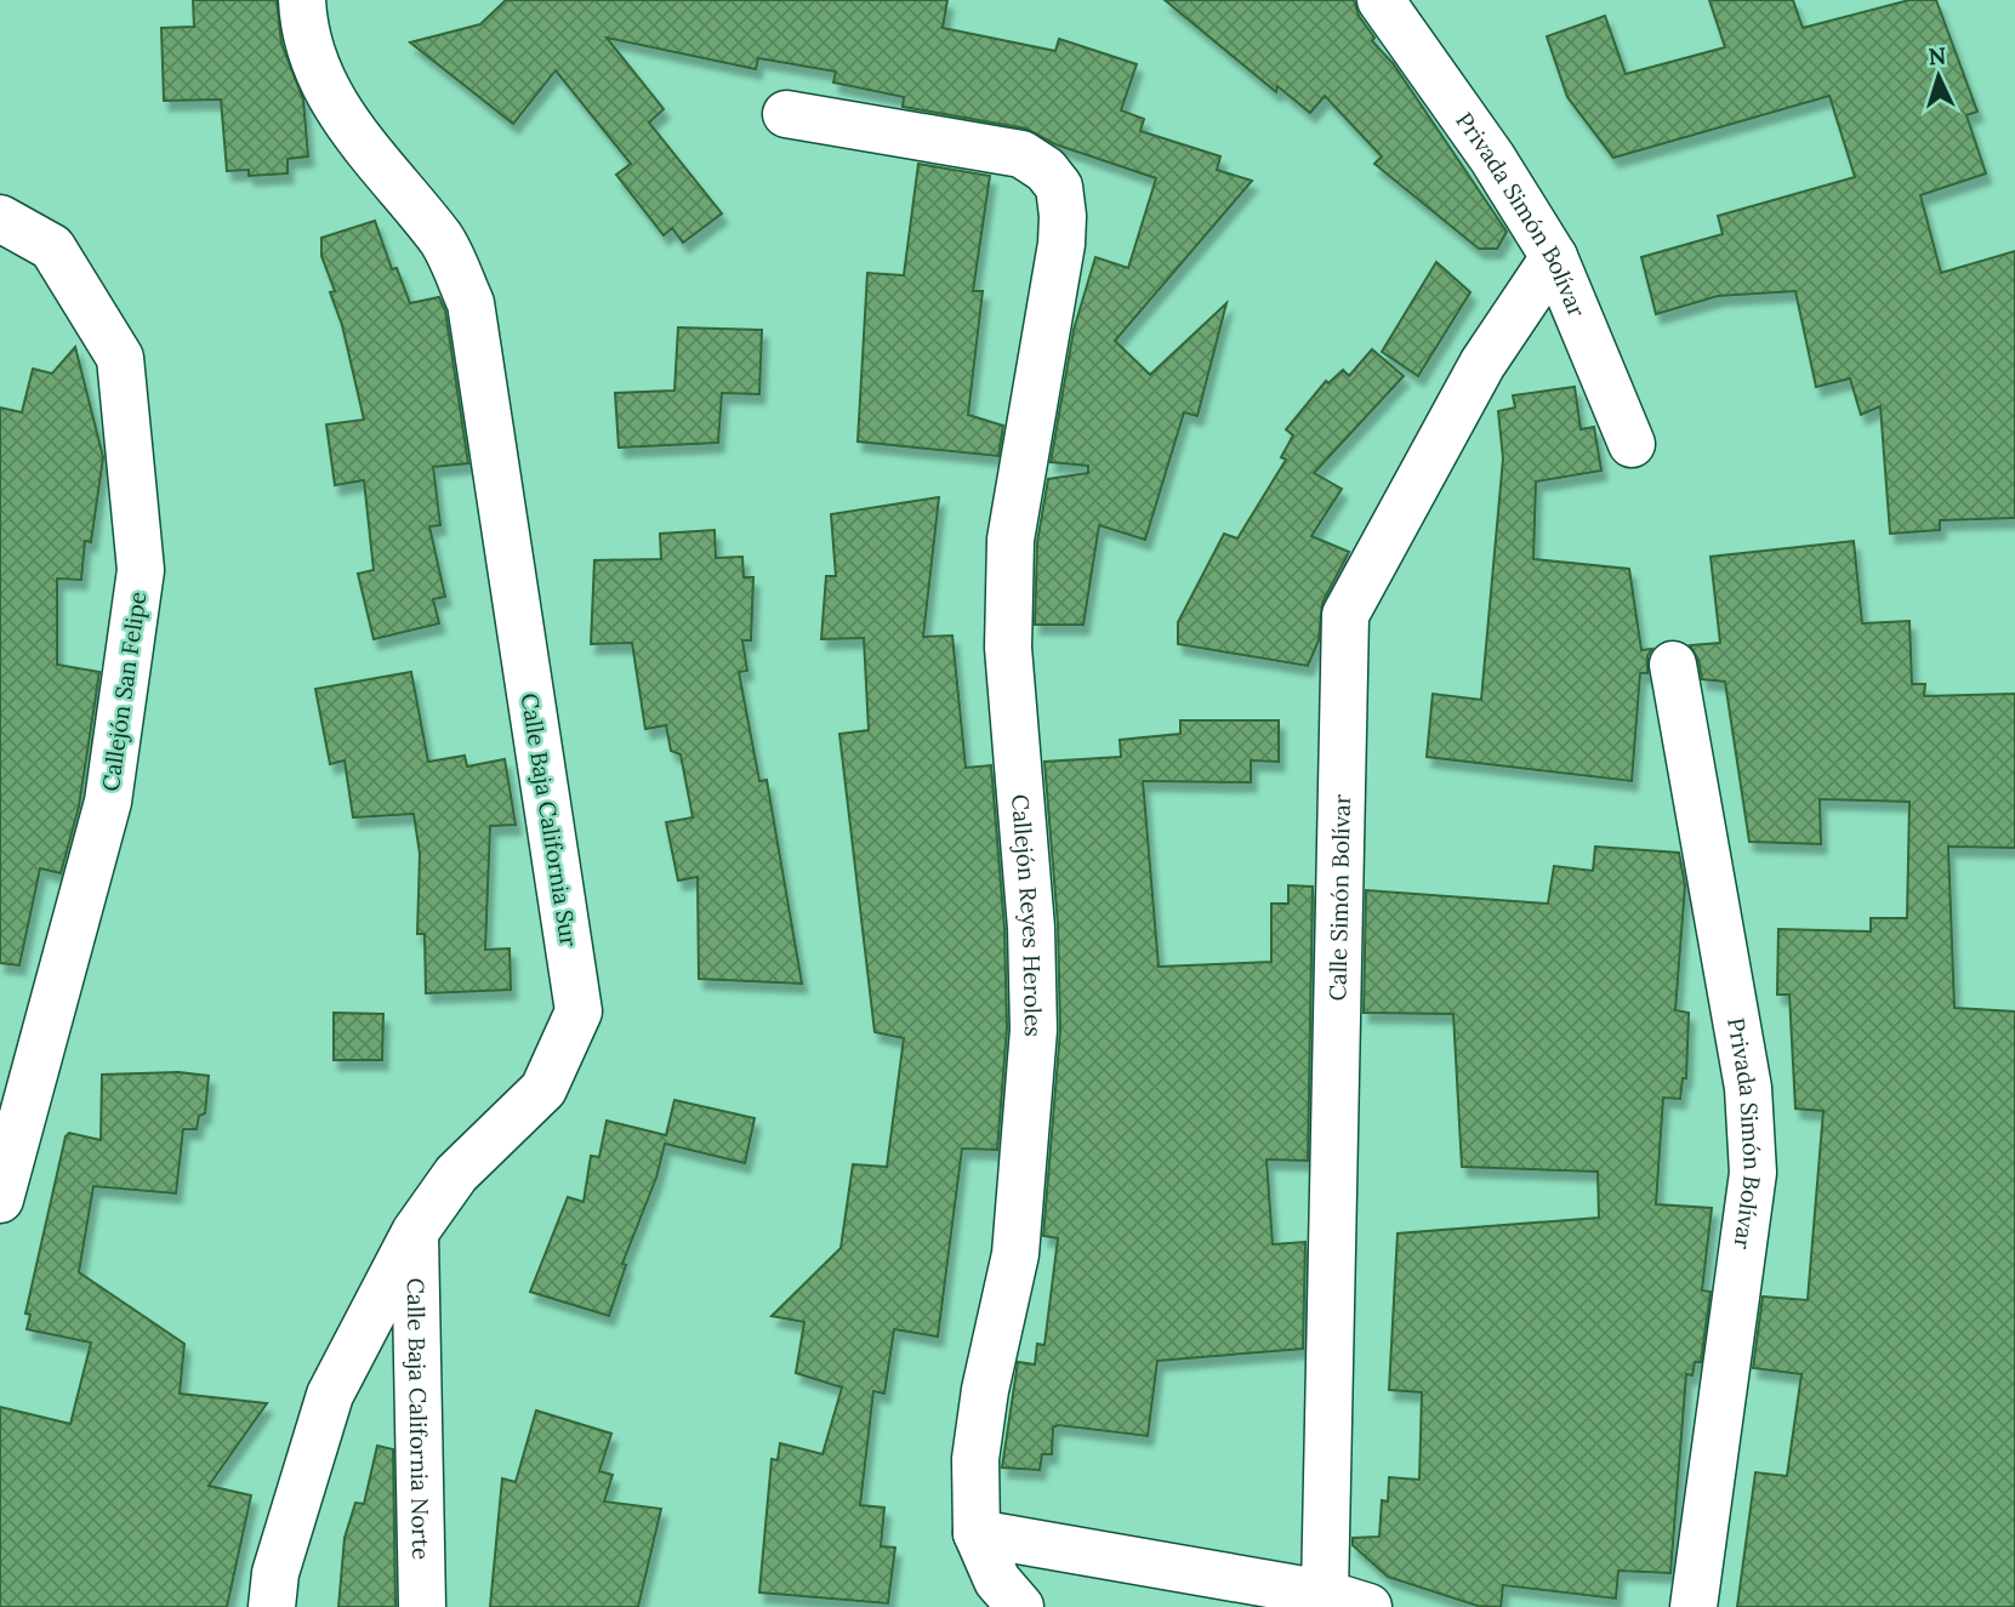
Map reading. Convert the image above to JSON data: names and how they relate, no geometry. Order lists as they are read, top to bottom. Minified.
{"streets":{"street":["Privada Simón Bolívar","Callejón San Felipe","Calle Baja California Sur","Calle Simón Bolívar","Callejón Reyes Heroles","Calle Baja California Norte"]},"crossings":[["Privada Simón Bolívar","Calle Simón Bolívar"],["Calle Baja California Sur","Calle Baja California Norte"]],"north":"top"}
